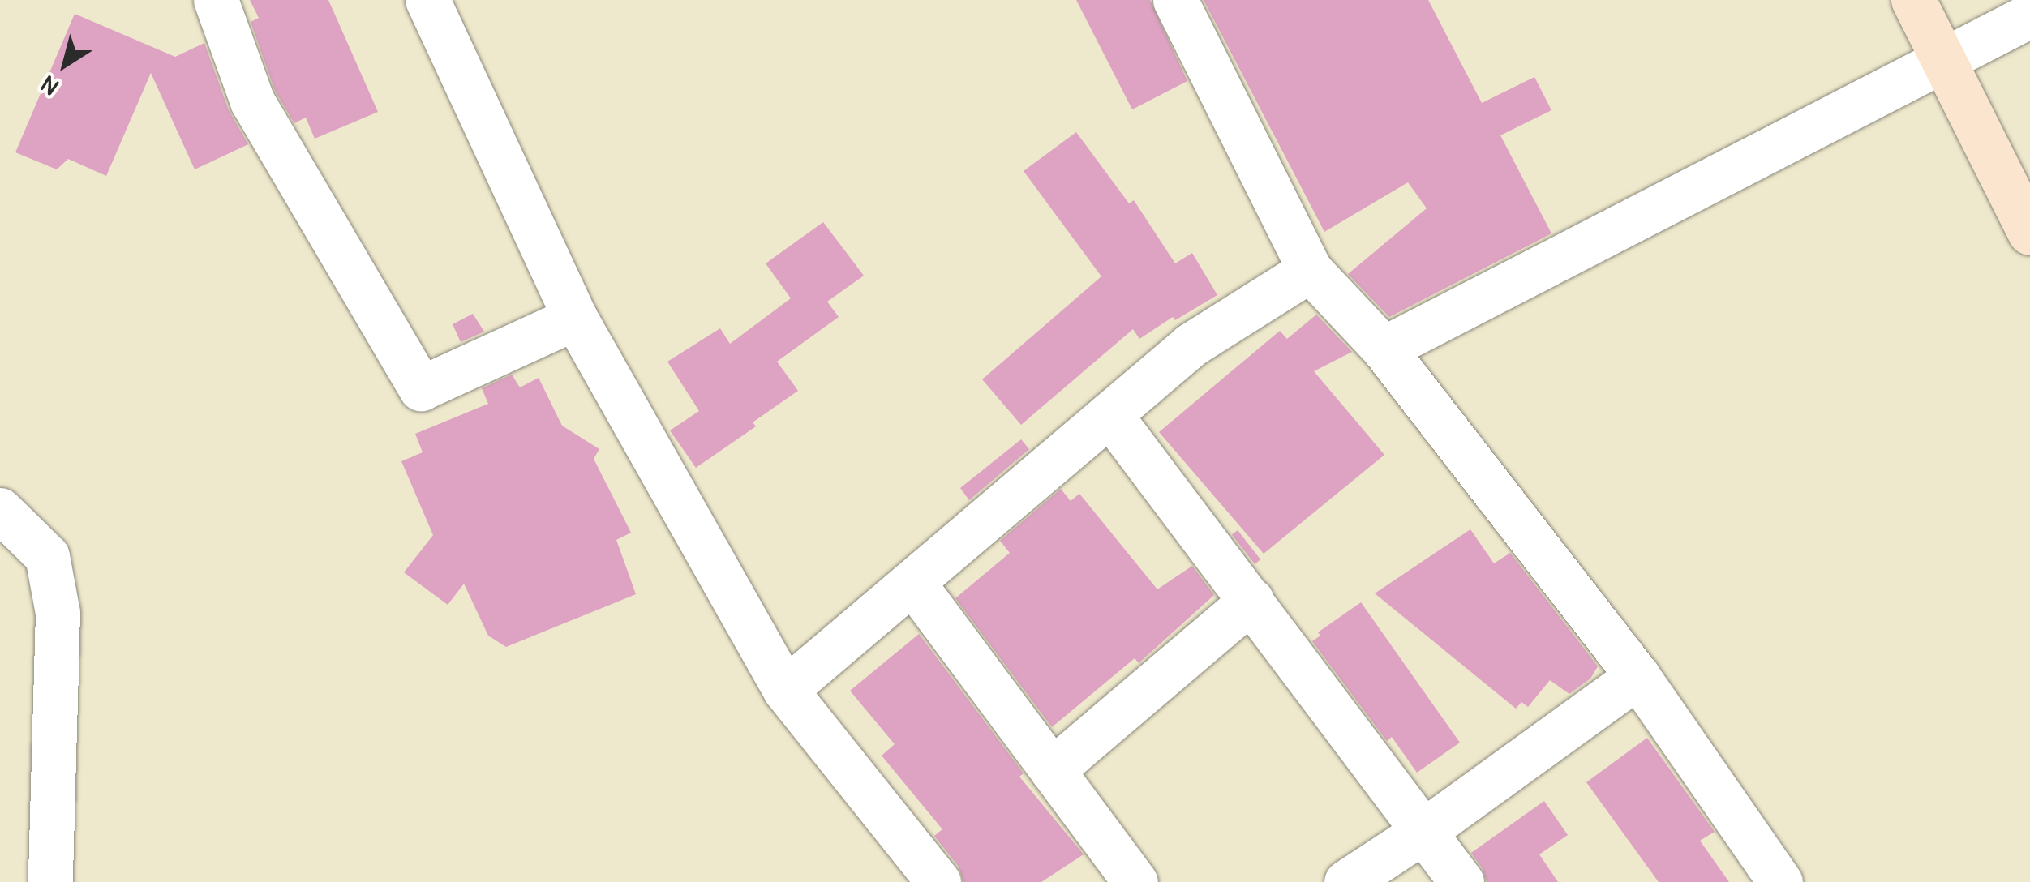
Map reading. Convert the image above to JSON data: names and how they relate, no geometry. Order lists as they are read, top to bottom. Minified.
{"north":"bottom left"}
